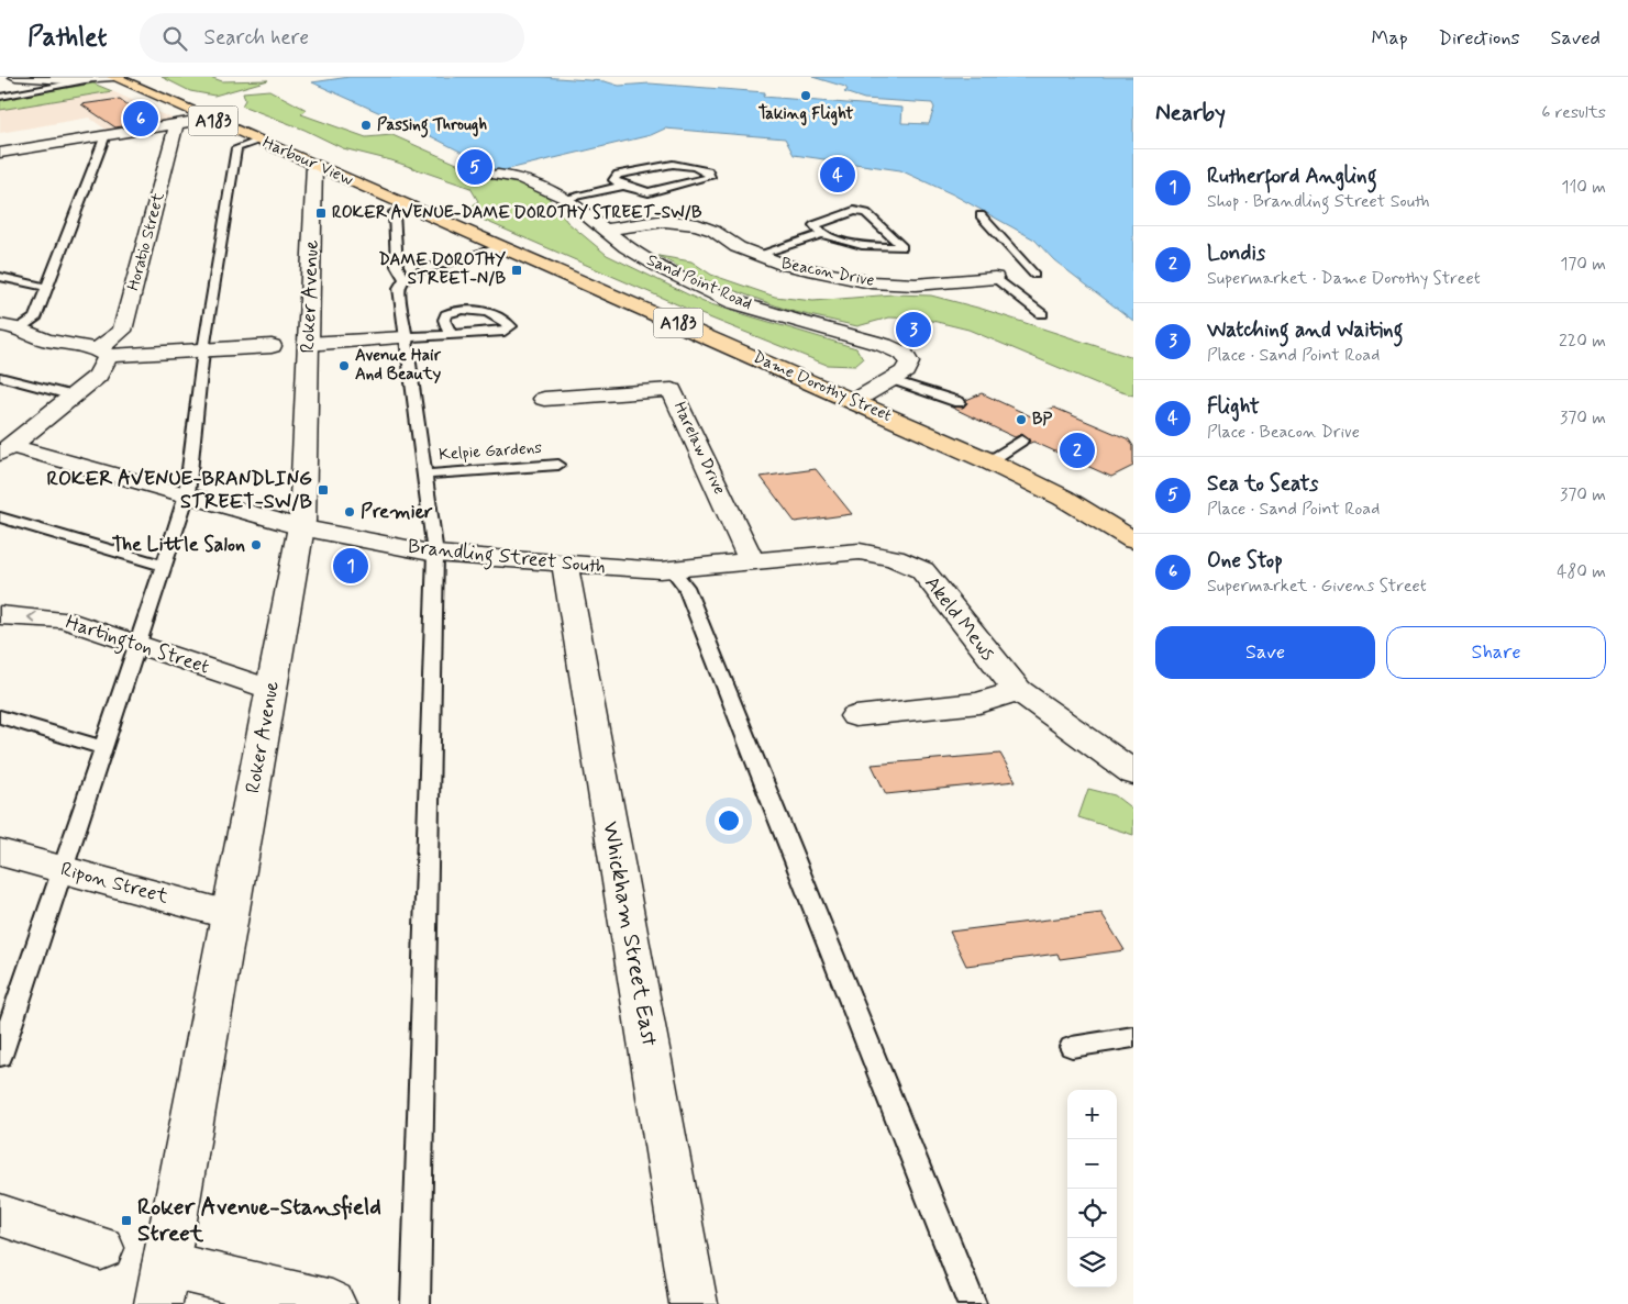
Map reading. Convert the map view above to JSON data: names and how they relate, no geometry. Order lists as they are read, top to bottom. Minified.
{"streets":{"main road":["A183","Harbour View","Dame Dorothy Street"],"street":["Horatio Street","Beacon Drive","Sand Point Road","Roker Avenue","Harelaw Drive","Brandling Street South","Akeld Mews","Hartington Street","Ripon Street","Whickham Street East"],"lane":["Kelpie Gardens"]},"crossings":[["Harbour View","Roker Avenue"],["Harbour View","Dame Dorothy Street"],["Beacon Drive","Sand Point Road"],["Sand Point Road","Dame Dorothy Street"],["Roker Avenue","Brandling Street South"],["Roker Avenue","Hartington Street"],["Roker Avenue","Ripon Street"],["Harelaw Drive","Brandling Street South"],["Harelaw Drive","Akeld Mews"],["Brandling Street South","Akeld Mews"],["Brandling Street South","Whickham Street East"]],"one_way":["Hartington Street"],"places":{"other":["Taking Flight","Passing Through","Avenue Hair And Beauty","BP","Premier","The Little Salon"],"transit":["ROKER AVENUE-DAME DOROTHY STREET-SW/B","DAME DOROTHY STREET-N/B","ROKER AVENUE-BRANDLING STREET-SW/B","Roker Avenue-Stansfield Street"]},"page":{"header":"Pathlet","search":"Search here","nav":["Map","Directions","Saved"],"heading":["Nearby","6 results"],"pins":["6","5","4","3","2","1"],"list":[{"mark":"1","name":"Rutherford Angling","note":"Shop · Brandling Street South","value":"110 m"},{"mark":"2","name":"Londis","note":"Supermarket · Dame Dorothy Street","value":"170 m"},{"mark":"3","name":"Watching and Waiting","note":"Place · Sand Point Road","value":"220 m"},{"mark":"4","name":"Flight","note":"Place · Beacon Drive","value":"370 m"},{"mark":"5","name":"Sea to Seats","note":"Place · Sand Point Road","value":"370 m"},{"mark":"6","name":"One Stop","note":"Supermarket · Givens Street","value":"480 m"}],"buttons":["Save","Share"],"map_buttons":["+","−"]}}
